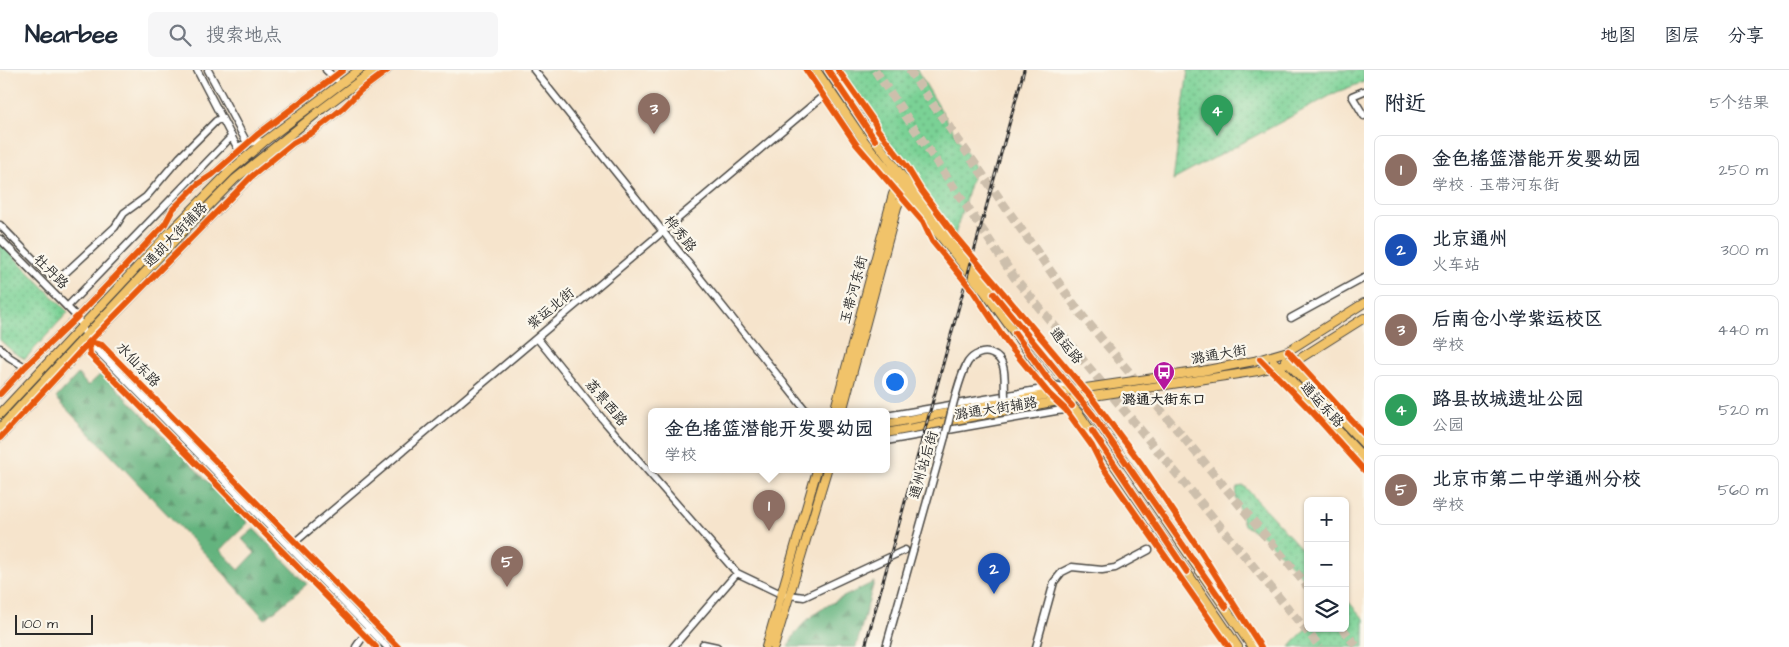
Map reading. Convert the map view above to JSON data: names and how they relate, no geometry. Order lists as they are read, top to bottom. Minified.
{"streets":{"main road":["玉带河东街","通运路","潞通大街","通运东路"],"street":["桦秀路","通胡大街辅路","牡丹路","紫运北街","水仙东路","荔景西路","潞通大街辅路","通州站后街"]},"crossings":[["桦秀路","紫运北街"],["通胡大街辅路","牡丹路"],["通胡大街辅路","水仙东路"],["牡丹路","水仙东路"],["玉带河东街","通运路"],["紫运北街","水仙东路"],["紫运北街","荔景西路"],["通运路","潞通大街"],["通运路","潞通大街辅路"],["潞通大街","通运东路"],["潞通大街","潞通大街辅路"],["潞通大街辅路","通州站后街"]],"places":{"bus stop":["潞通大街东口"]},"scale_bar":"100 m","page":{"header":"Nearbee","search":"搜索地点","nav":["地图","图层","分享"],"heading":["附近","5个结果"],"pins":["3","4","1","5","2"],"list":[{"mark":"1","name":"金色摇篮潜能开发婴幼园","note":"学校 · 玉带河东街","value":"250 m"},{"mark":"2","name":"北京通州","note":"火车站","value":"300 m"},{"mark":"3","name":"后南仓小学紫运校区","note":"学校","value":"440 m"},{"mark":"4","name":"路县故城遗址公园","note":"公园","value":"520 m"},{"mark":"5","name":"北京市第二中学通州分校","note":"学校","value":"560 m"}],"popup":["金色摇篮潜能开发婴幼园","学校"],"map_buttons":["+","−"],"scale":"100 m"}}
